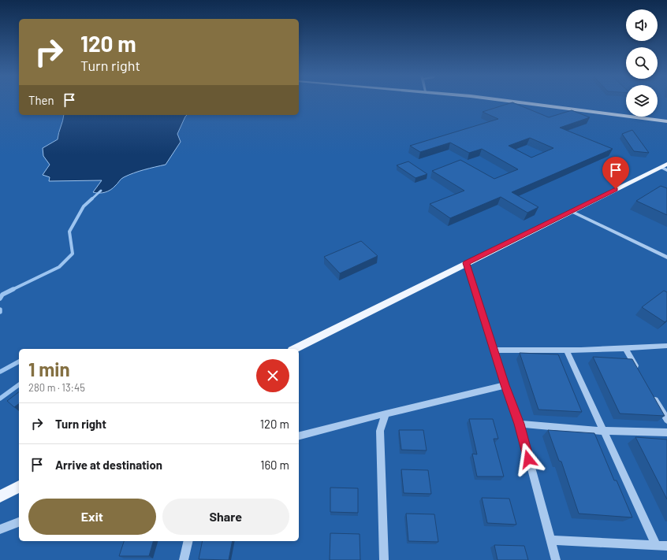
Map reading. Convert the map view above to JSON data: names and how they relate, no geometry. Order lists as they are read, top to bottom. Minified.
{"page":{"turn":["120 m","Turn right"],"then":"Then","heading":["1 min","280 m · 13:45"],"list":[{"name":"Turn right","value":"120 m"},{"name":"Arrive at destination","value":"160 m"}],"buttons":["Exit","Share"]}}
